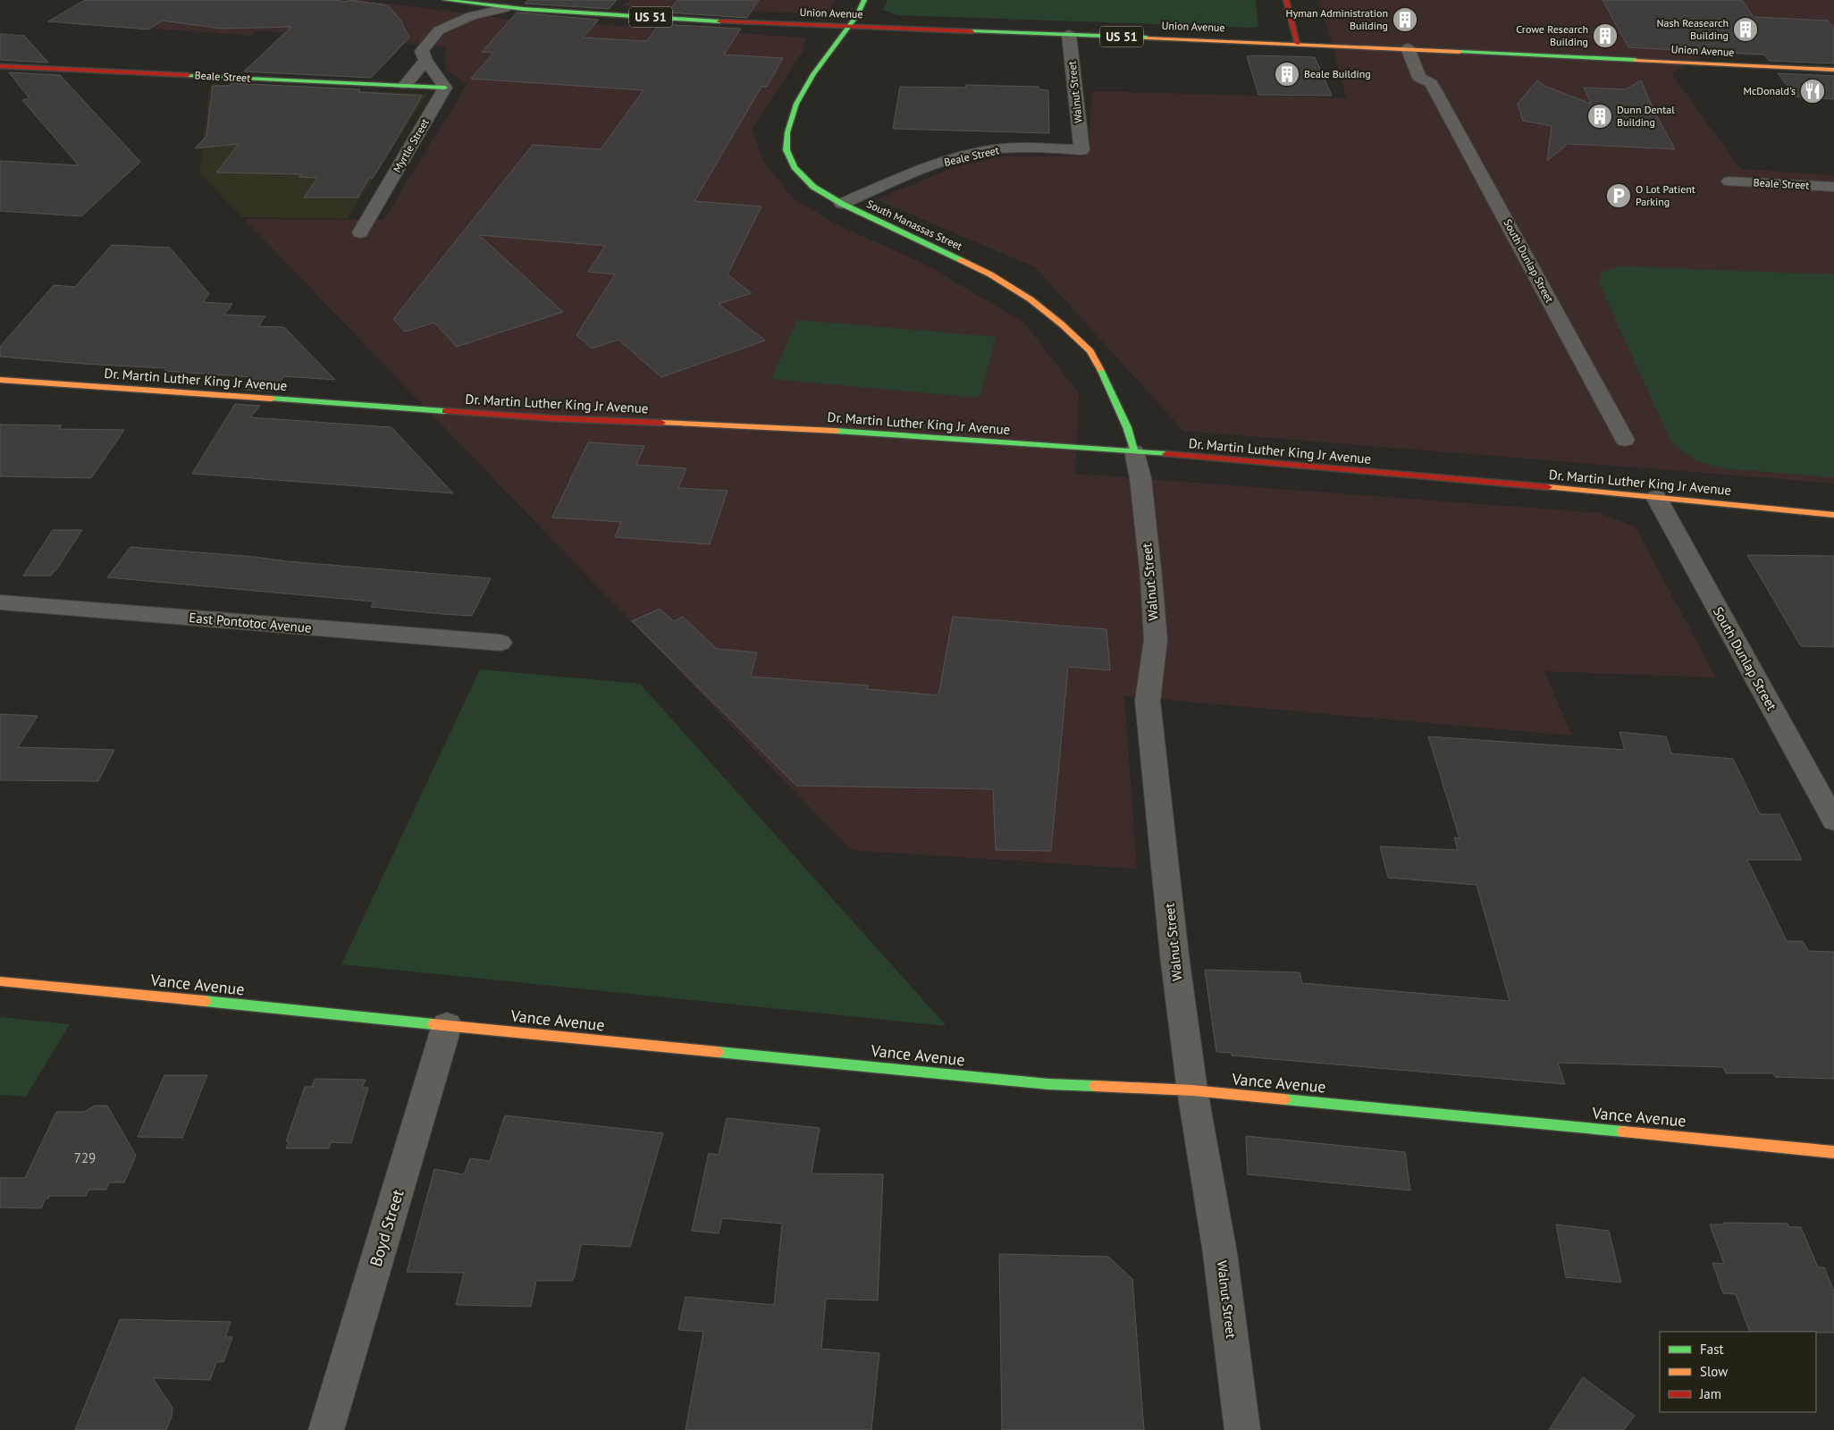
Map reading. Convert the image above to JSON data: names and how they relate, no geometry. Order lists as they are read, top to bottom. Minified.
{"streets":{"main road":["Union Avenue","US 51","Beale Street","South Manassas Street","Dr. Martin Luther King Jr Avenue","Vance Avenue"],"street":["Walnut Street","Myrtle Street","South Dunlap Street","East Pontotoc Avenue","Boyd Street"]},"crossings":[["Union Avenue","Walnut Street"],["Union Avenue","South Manassas Street"],["Union Avenue","South Dunlap Street"],["Beale Street","Walnut Street"],["Beale Street","Myrtle Street"],["Beale Street","South Manassas Street"],["Walnut Street","South Manassas Street"],["Walnut Street","Dr. Martin Luther King Jr Avenue"],["Walnut Street","Vance Avenue"],["South Manassas Street","Dr. Martin Luther King Jr Avenue"],["South Dunlap Street","Dr. Martin Luther King Jr Avenue"],["Vance Avenue","Boyd Street"]],"places":{"building":["Hyman Administration Building","Nash Reasearch Building","Crowe Research Building","Beale Building","Dunn Dental Building"],"restaurant":["McDonald's"],"parking":["O Lot Patient Parking"]},"house_numbers":["729"],"legend":["Fast","Slow","Jam"]}
